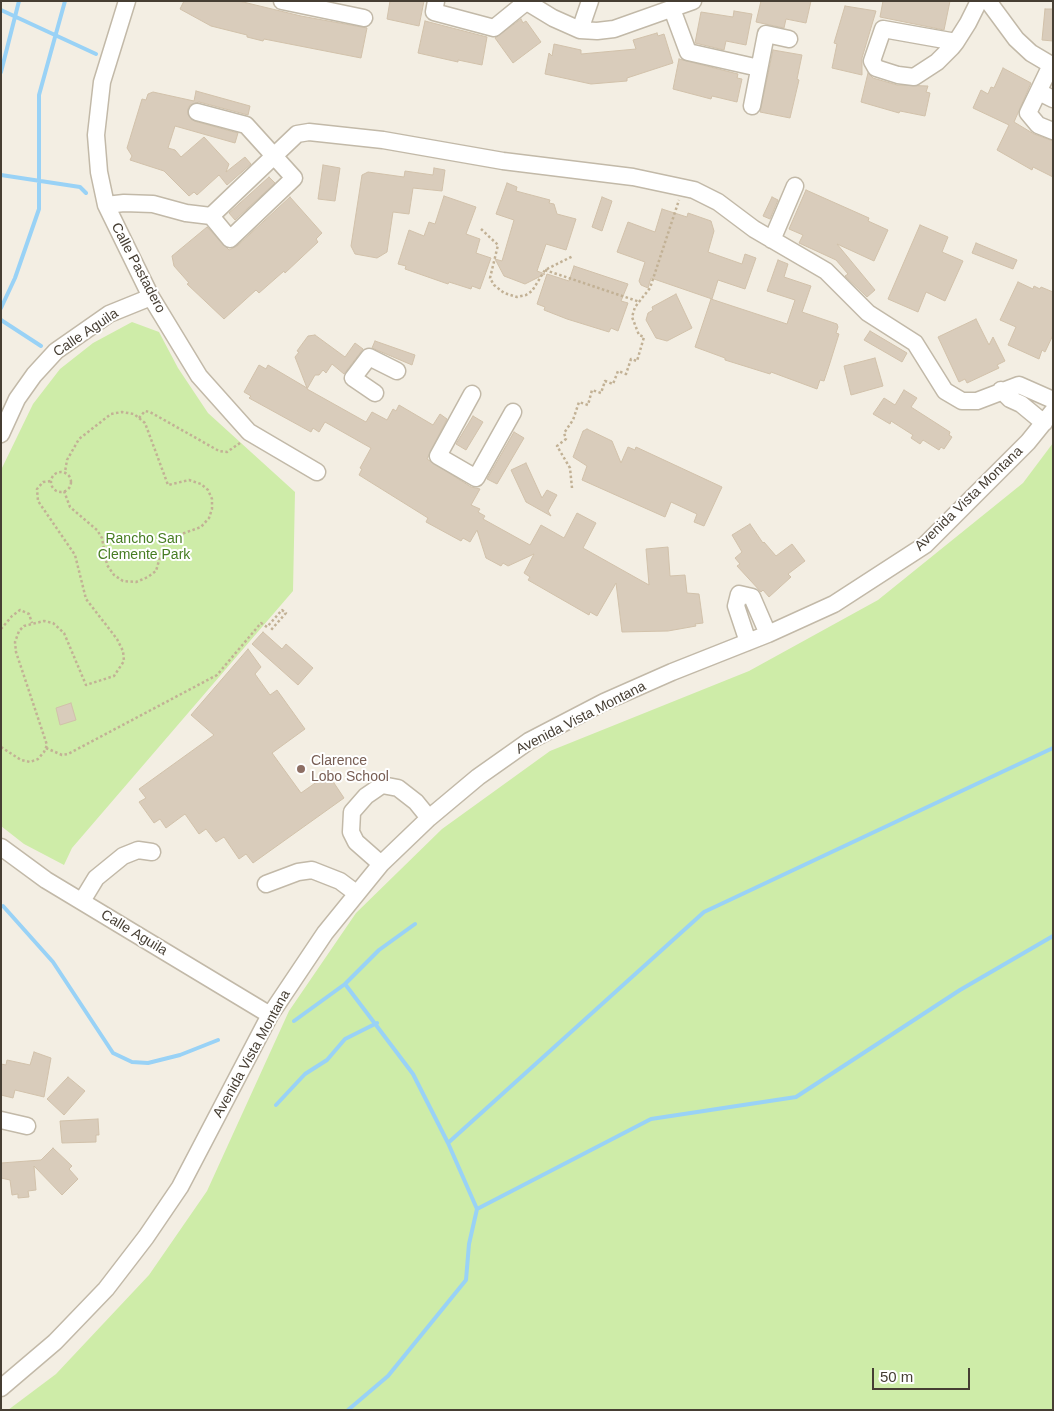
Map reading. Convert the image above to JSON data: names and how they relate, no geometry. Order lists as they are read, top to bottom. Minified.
{"streets":{"street":["Calle Pastadero","Calle Aguila","Avenida Vista Montana"]},"crossings":[["Calle Pastadero","Calle Aguila"],["Calle Aguila","Avenida Vista Montana"]],"parks":["Rancho San Clemente Park"],"places":["Clarence Lobo School"],"scale_bar":"50 m"}
